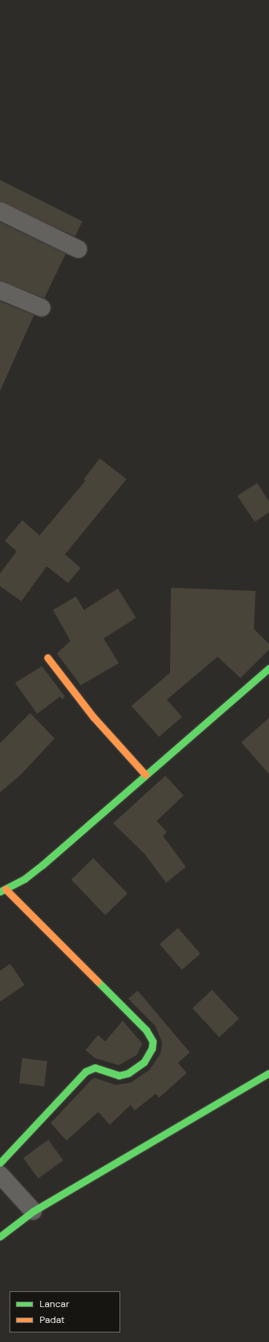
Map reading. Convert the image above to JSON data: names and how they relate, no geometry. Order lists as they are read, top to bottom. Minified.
{"legend":["Lancar","Padat"]}
